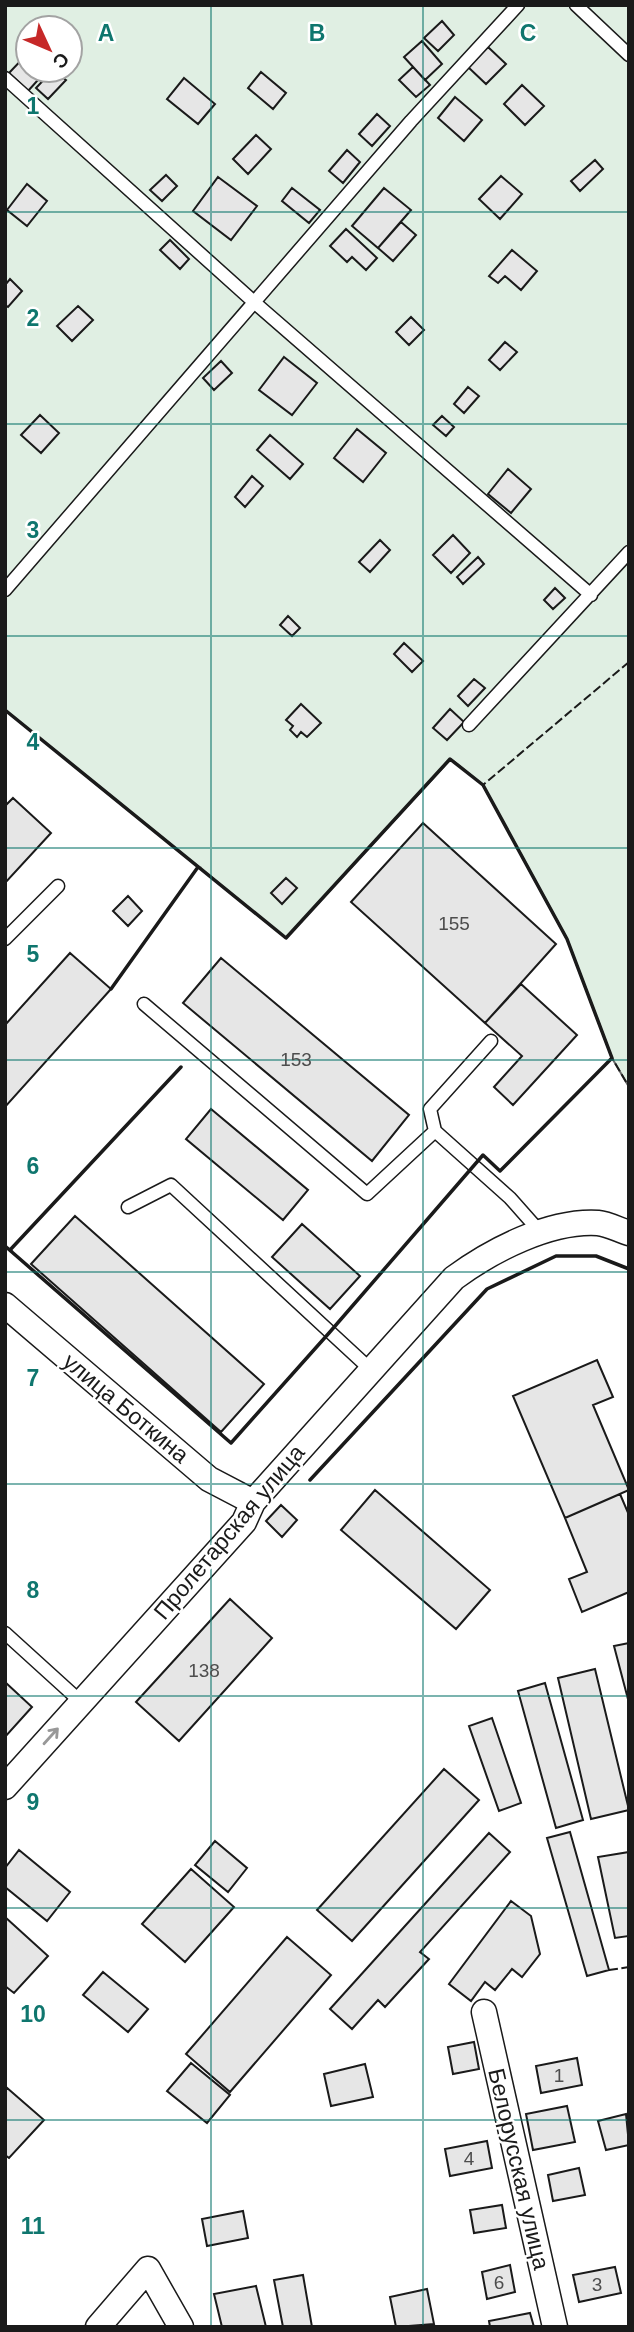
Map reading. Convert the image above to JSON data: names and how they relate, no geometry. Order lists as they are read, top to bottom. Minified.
{"streets":{"street":["улица Боткина","Пролетарская улица","Белорусская улица"]},"crossings":[["улица Боткина","Пролетарская улица"]],"house_numbers":["155","153","138","1","4","6","3"],"north":"bottom right","grid":{"columns":["A","B","C"],"rows":["1","2","3","4","5","6","7","8","9","10","11"]}}
